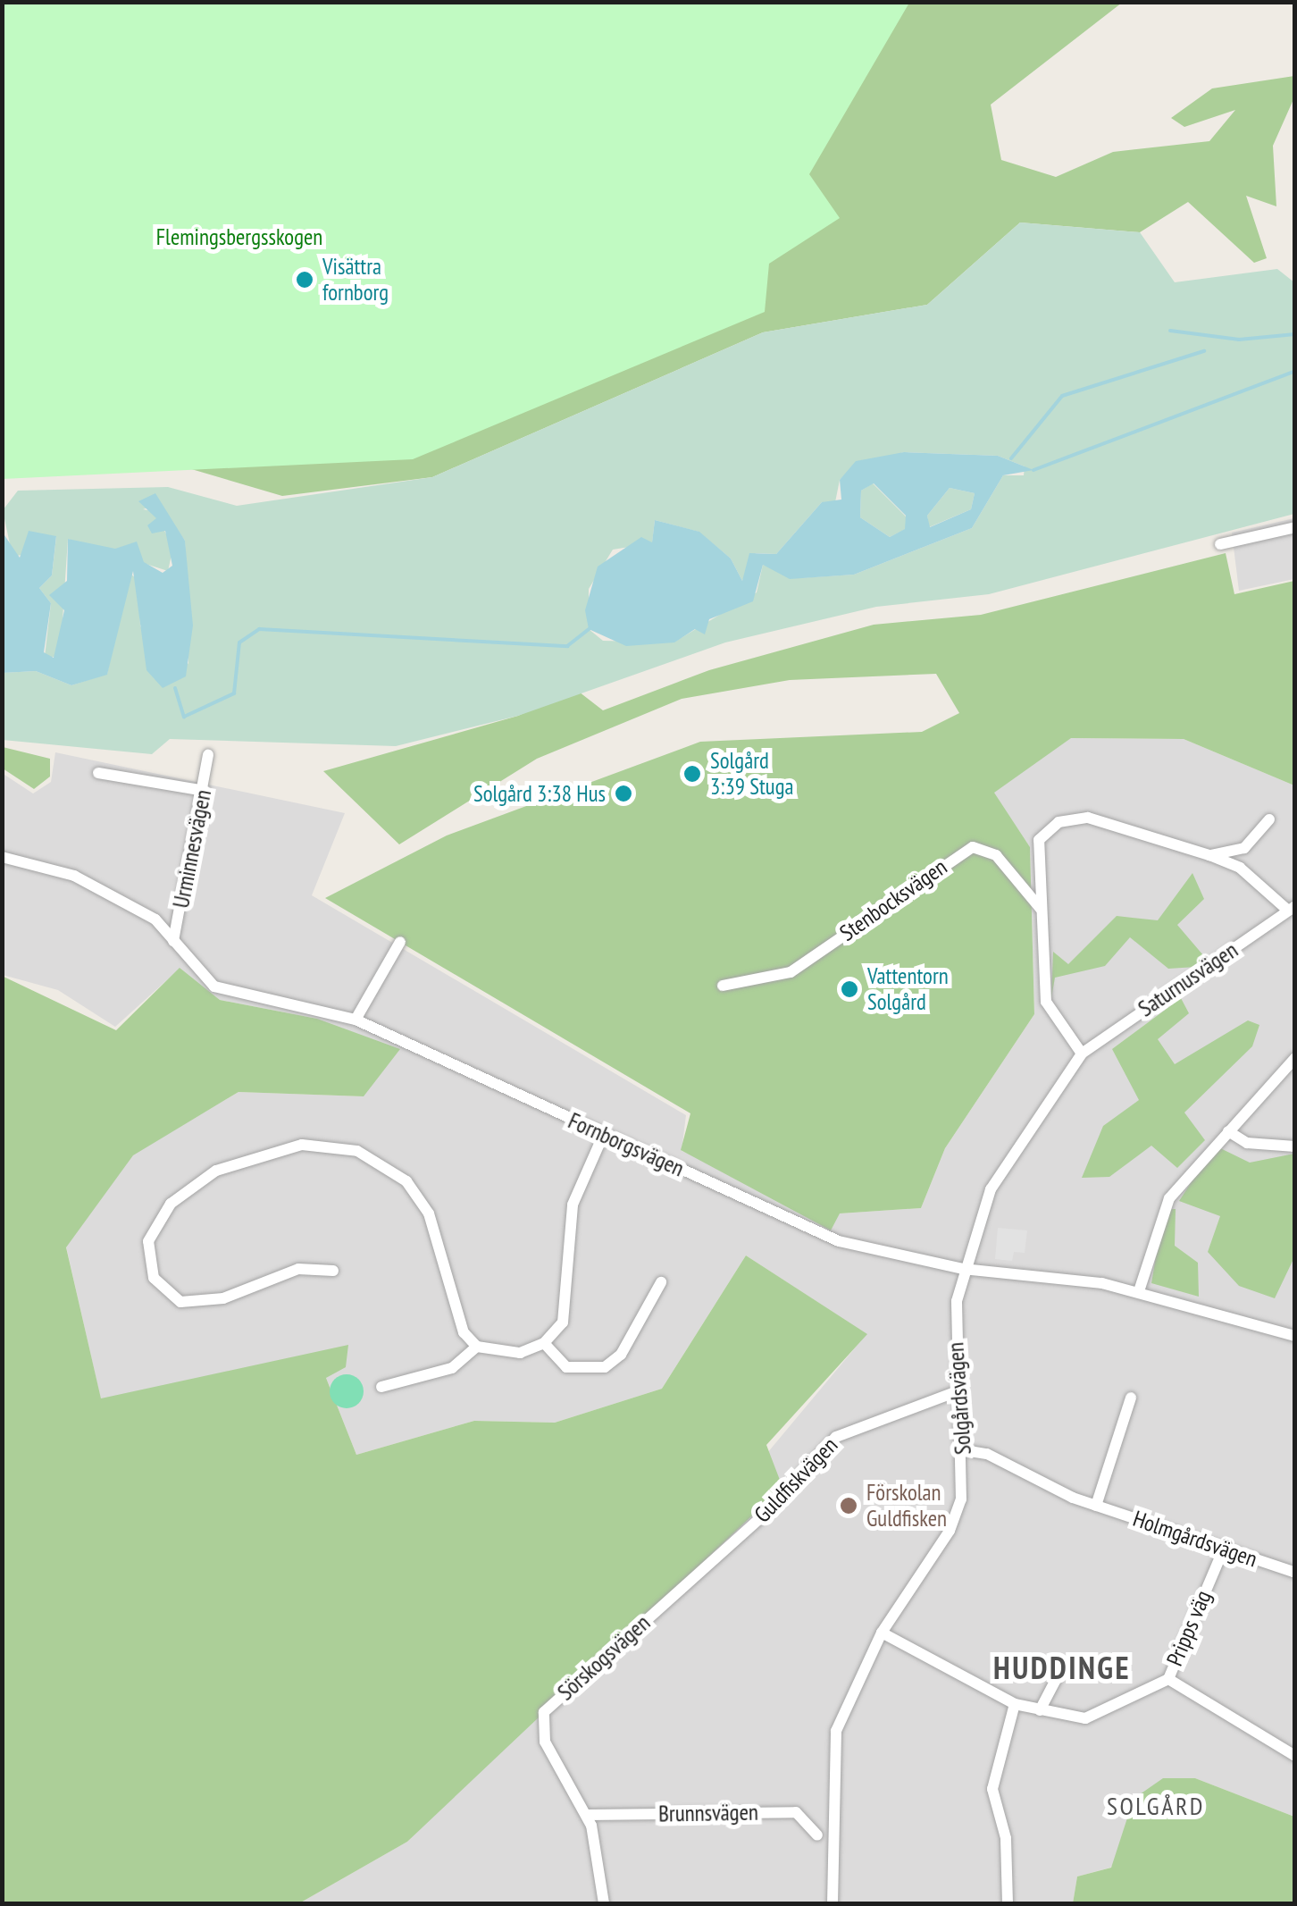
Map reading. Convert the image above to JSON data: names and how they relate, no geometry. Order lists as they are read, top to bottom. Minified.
{"streets":{"street":["Urminnesvägen","Stenbocksvägen","Saturnusvägen","Fornborgsvägen","Solgårdsvägen","Guldfiskvägen","Holmgårdsvägen","Pripps väg","Sörskogsvägen","Brunnsvägen"]},"crossings":[["Urminnesvägen","Fornborgsvägen"],["Saturnusvägen","Solgårdsvägen"],["Fornborgsvägen","Solgårdsvägen"],["Solgårdsvägen","Guldfiskvägen"],["Solgårdsvägen","Holmgårdsvägen"],["Solgårdsvägen","Pripps väg"],["Guldfiskvägen","Sörskogsvägen"],["Holmgårdsvägen","Pripps väg"],["Sörskogsvägen","Brunnsvägen"]],"districts":["HUDDINGE","SOLGÅRD"],"parks":["Flemingsbergsskogen"],"places":["Visättra fornborg","Solgård 3:39 Stuga","Solgård 3:38 Hus","Vattentorn Solgård","Förskolan Guldfisken"]}
